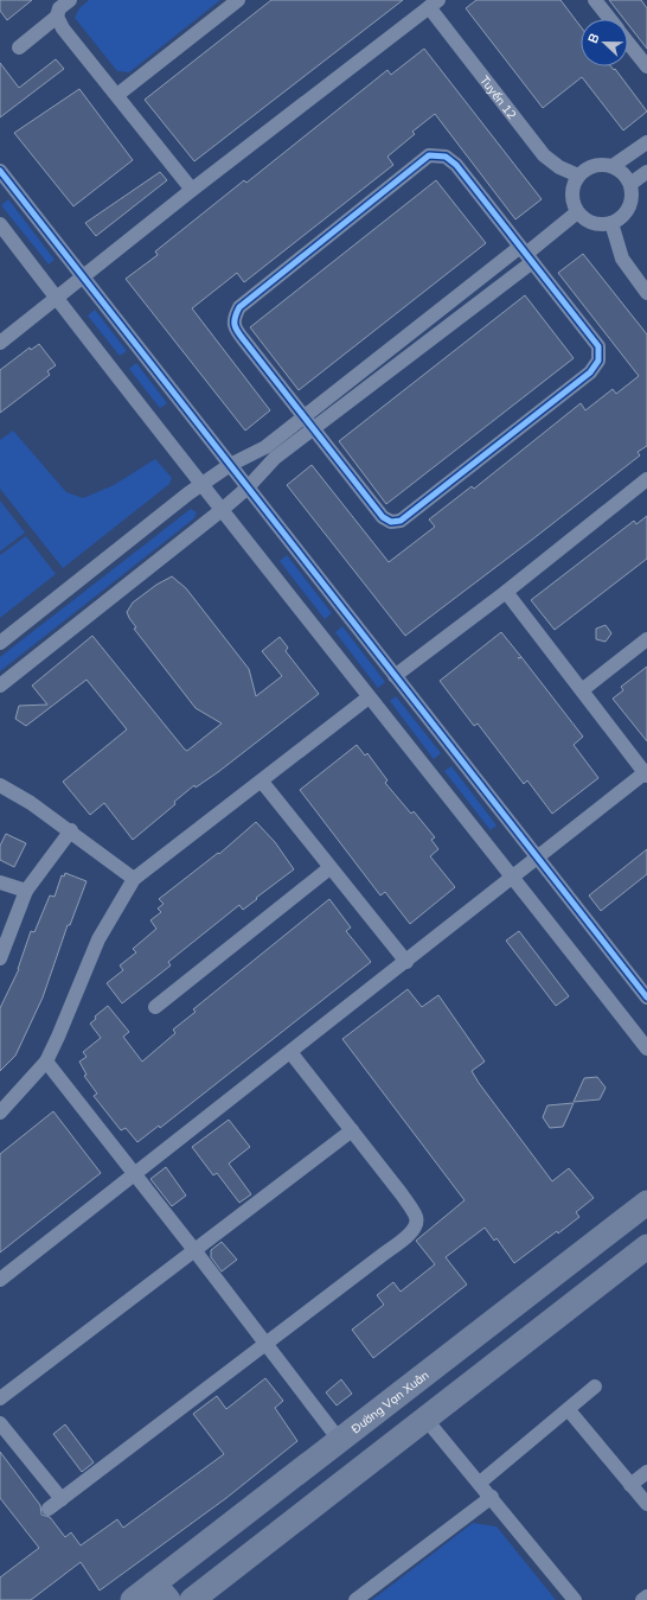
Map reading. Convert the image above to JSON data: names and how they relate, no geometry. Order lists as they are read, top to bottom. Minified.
{"streets":{"highway":["Đường Vạn Xuân"],"street":["Tuyến 12"]},"north":"left"}
